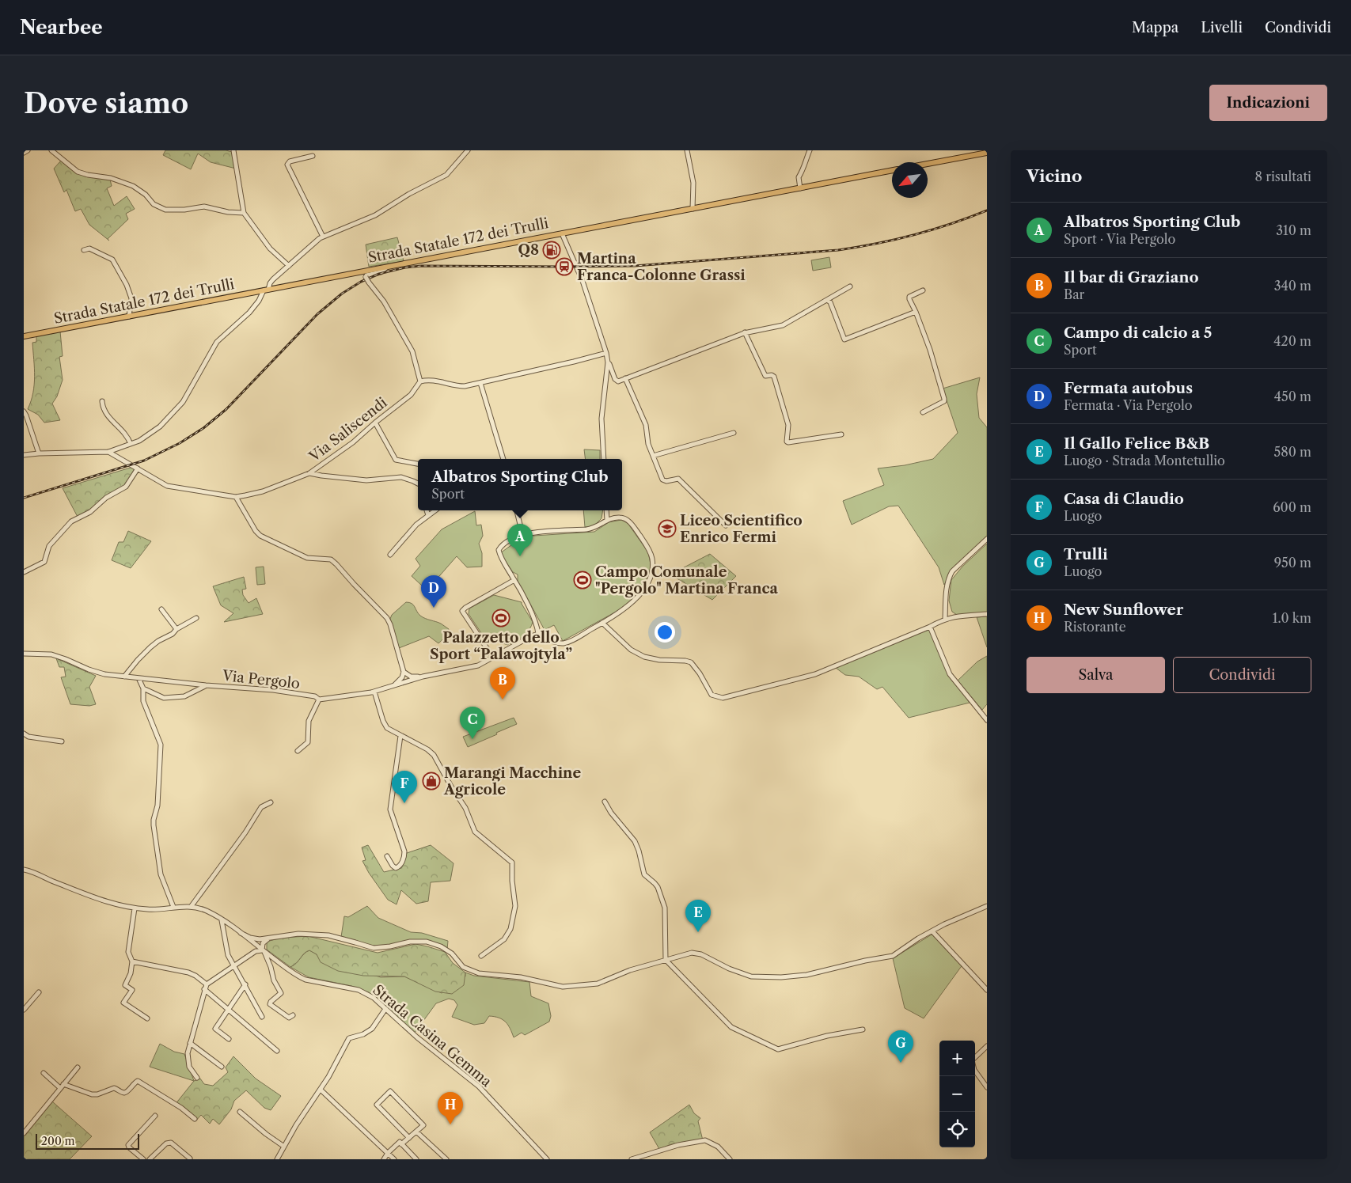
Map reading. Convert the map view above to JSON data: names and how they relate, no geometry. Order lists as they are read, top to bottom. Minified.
{"streets":{"main road":["Strada Statale 172 dei Trulli"],"street":["Via Saliscendi","Via Pergolo","Strada Casina Gemma"]},"places":{"fuel station":["Q8"],"station":["Martina Franca-Colonne Grassi"],"school or university":["Liceo Scientifico Enrico Fermi"],"sports":["Campo Comunale \"Pergolo\" Martina Franca","Palazzetto dello Sport “Palawojtyla”"],"shop":["Marangi Macchine Agricole"]},"scale_bar":"200 m","north":"bottom left","page":{"header":"Nearbee","nav":["Mappa","Livelli","Condividi"],"buttons":["Indicazioni",["Salva","Condividi"]],"title":"Dove siamo","heading":["Vicino","8 risultati"],"list":[{"mark":"A","name":"Albatros Sporting Club","note":"Sport · Via Pergolo","value":"310 m"},{"mark":"B","name":"Il bar di Graziano","note":"Bar","value":"340 m"},{"mark":"C","name":"Campo di calcio a 5","note":"Sport","value":"420 m"},{"mark":"D","name":"Fermata autobus","note":"Fermata · Via Pergolo","value":"450 m"},{"mark":"E","name":"Il Gallo Felice B&B","note":"Luogo · Strada Montetullio","value":"580 m"},{"mark":"F","name":"Casa di Claudio","note":"Luogo","value":"600 m"},{"mark":"G","name":"Trulli","note":"Luogo","value":"950 m"},{"mark":"H","name":"New Sunflower","note":"Ristorante","value":"1.0 km"}],"popup":["Albatros Sporting Club","Sport"],"pins":["A","D","B","C","F","E","G","H"],"map_buttons":["+","−"],"scale":"200 m"}}
